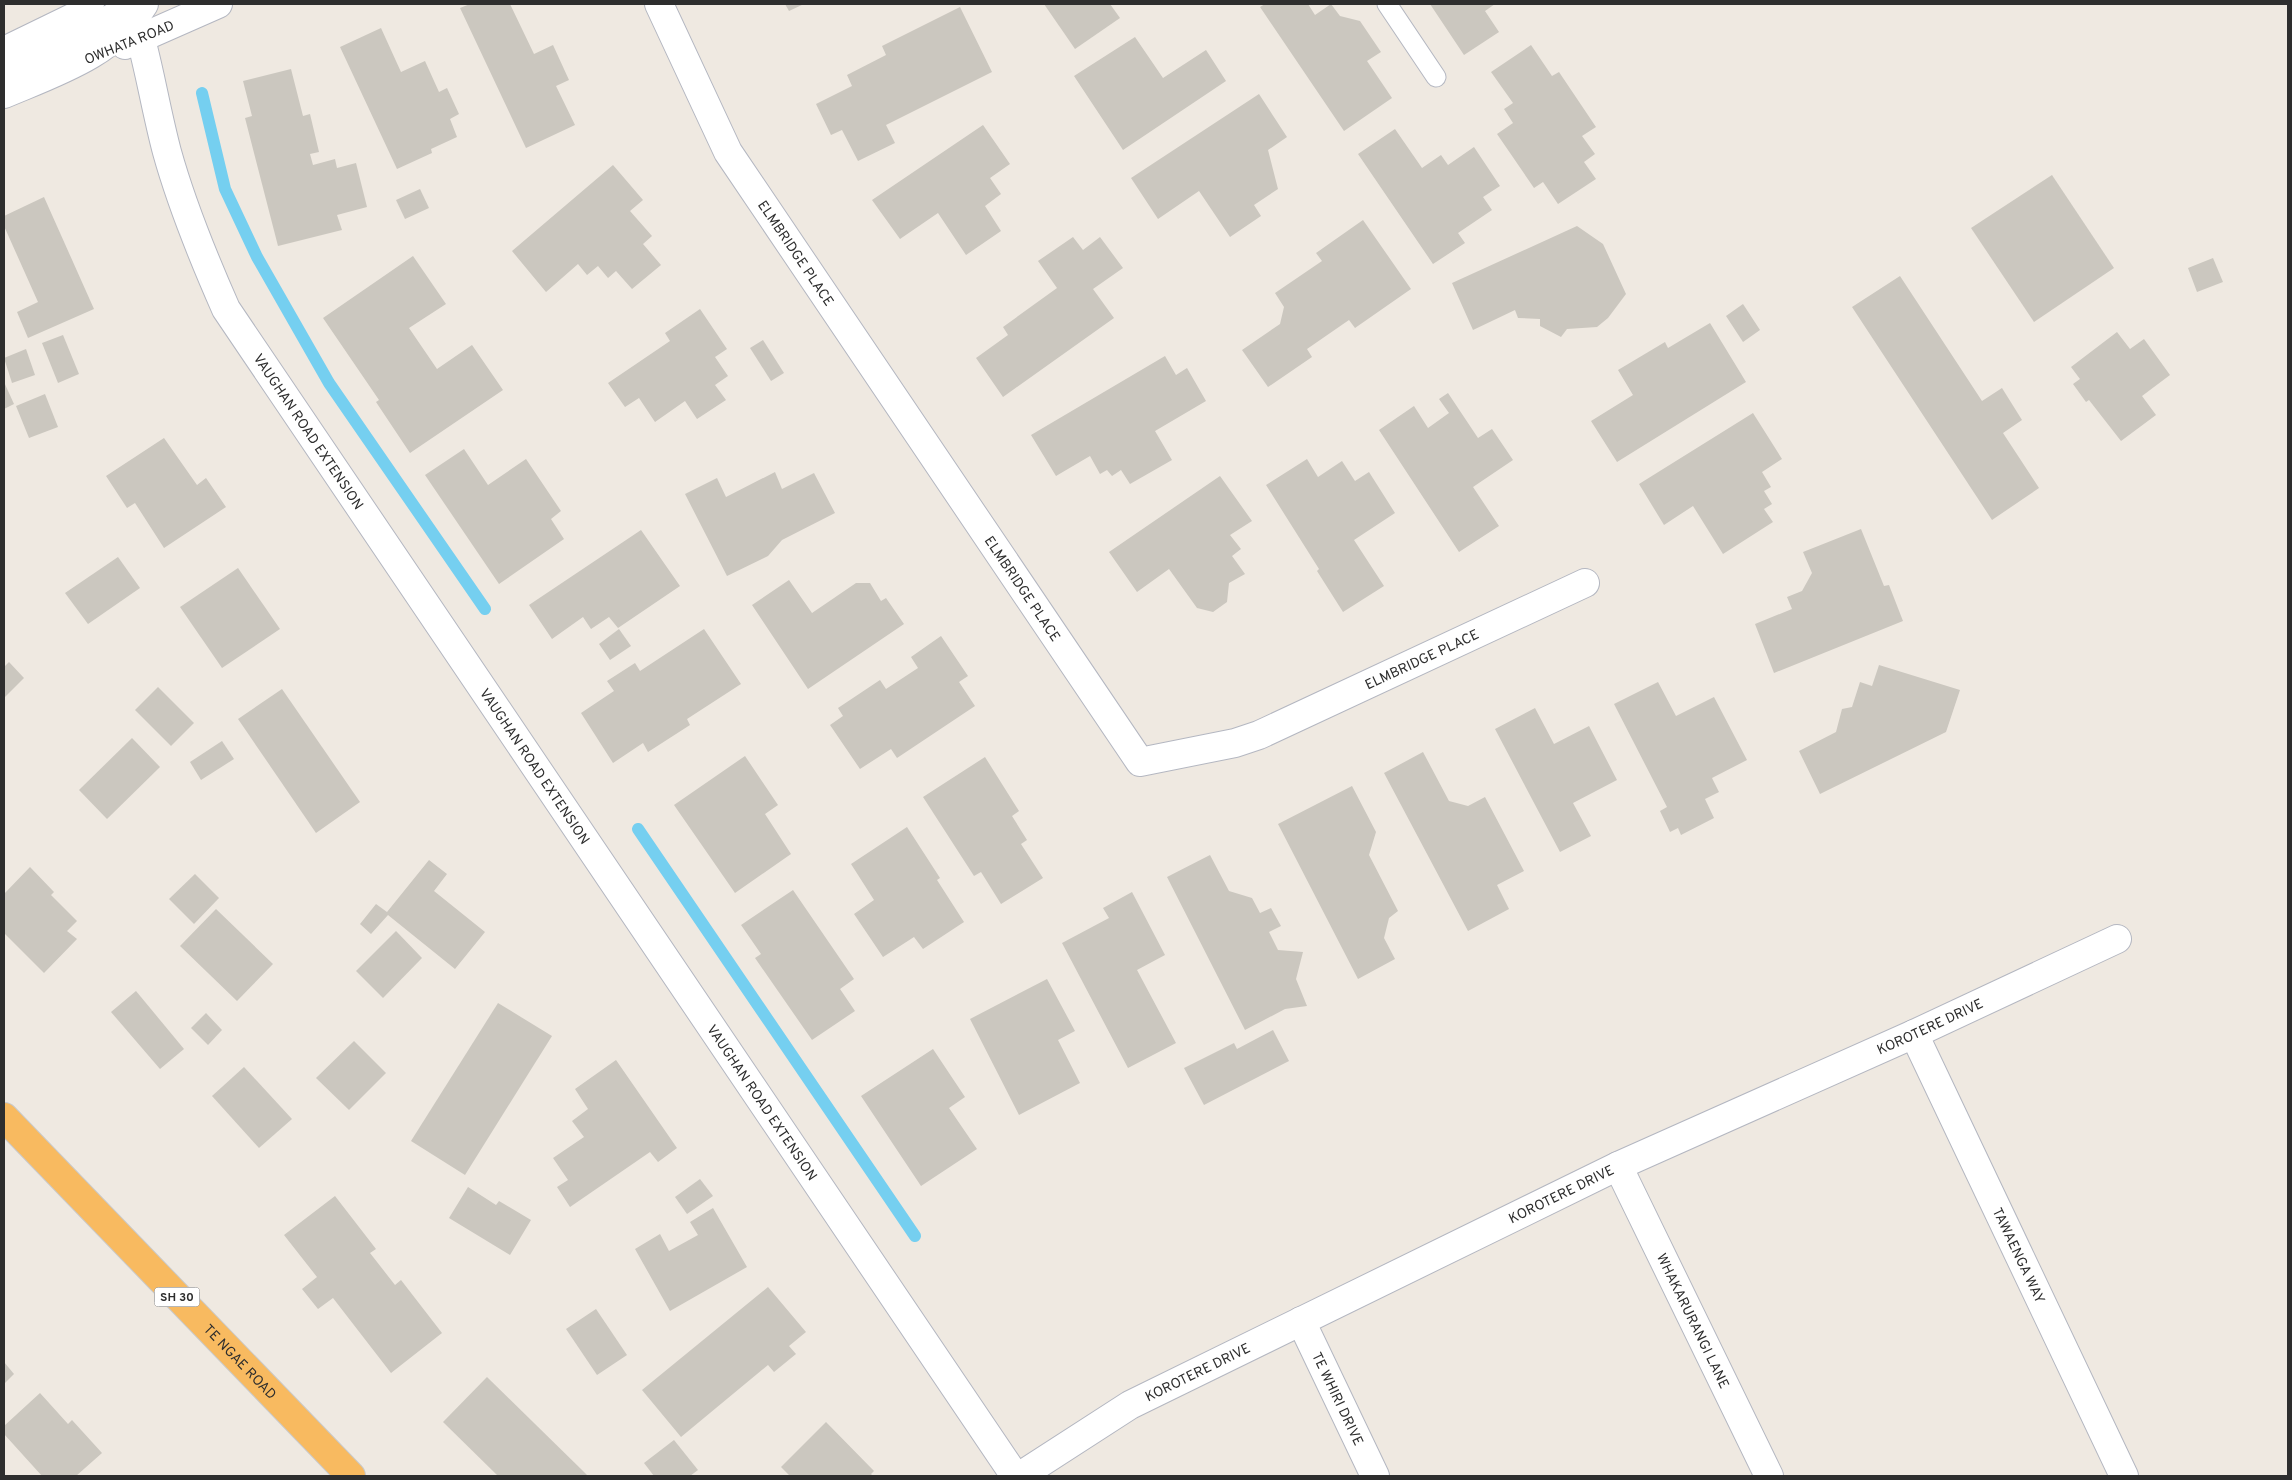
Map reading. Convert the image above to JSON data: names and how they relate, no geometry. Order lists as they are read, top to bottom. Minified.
{"streets":{"highway":["SH 30","TE NGAE ROAD"],"street":["OWHATA ROAD","ELMBRIDGE PLACE","VAUGHAN ROAD EXTENSION","KOROTERE DRIVE","TAWAENGA WAY","WHAKARURANGI LANE","TE WHIRI DRIVE"]},"crossings":[["OWHATA ROAD","VAUGHAN ROAD EXTENSION"],["KOROTERE DRIVE","TAWAENGA WAY"],["KOROTERE DRIVE","WHAKARURANGI LANE"],["KOROTERE DRIVE","TE WHIRI DRIVE"]]}
